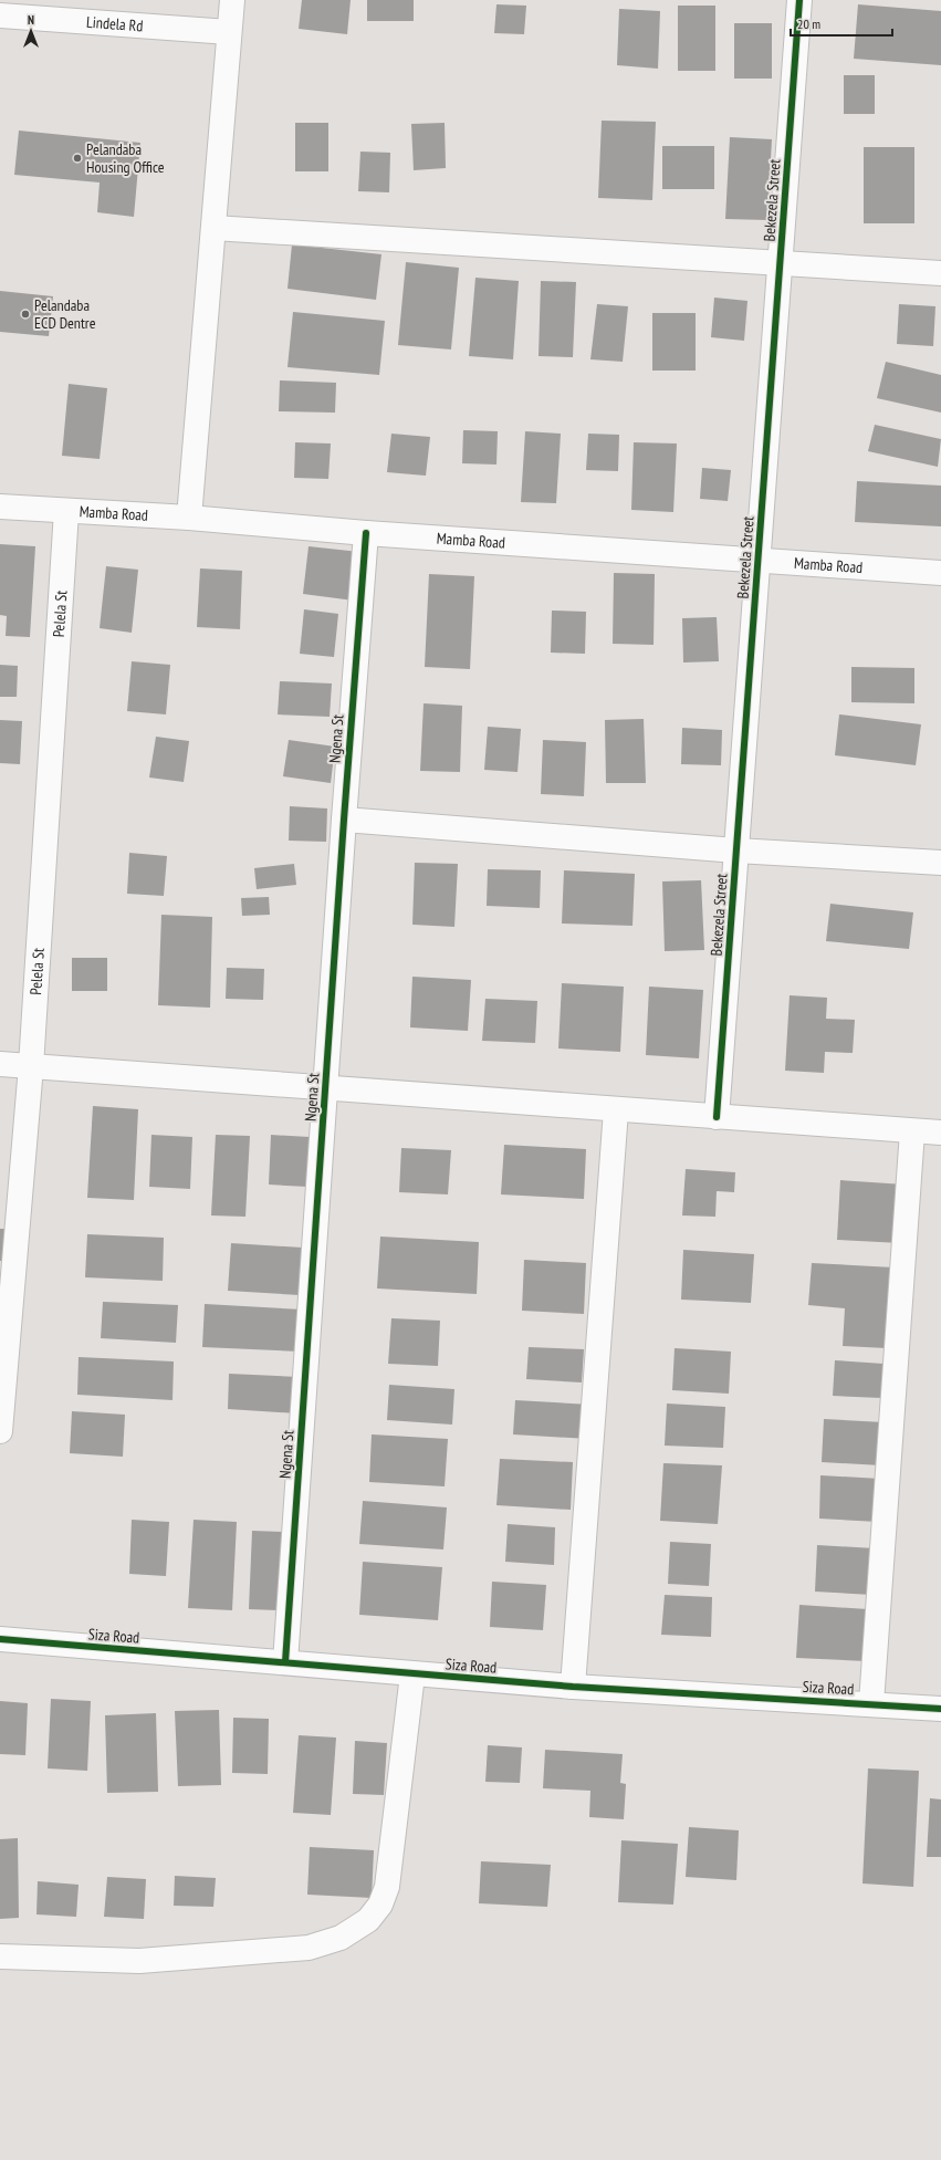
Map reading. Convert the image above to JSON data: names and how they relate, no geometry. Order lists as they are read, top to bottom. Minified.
{"streets":{"street":["Lindela Rd","Bekezela Street","Mamba Road","Pelela St","Ngena St","Siza Road"]},"crossings":[["Bekezela Street","Mamba Road"],["Mamba Road","Pelela St"],["Mamba Road","Ngena St"],["Ngena St","Siza Road"]],"places":["Pelandaba Housing Office","Pelandaba ECD Dentre"],"scale_bar":"20 m","north":"top"}
